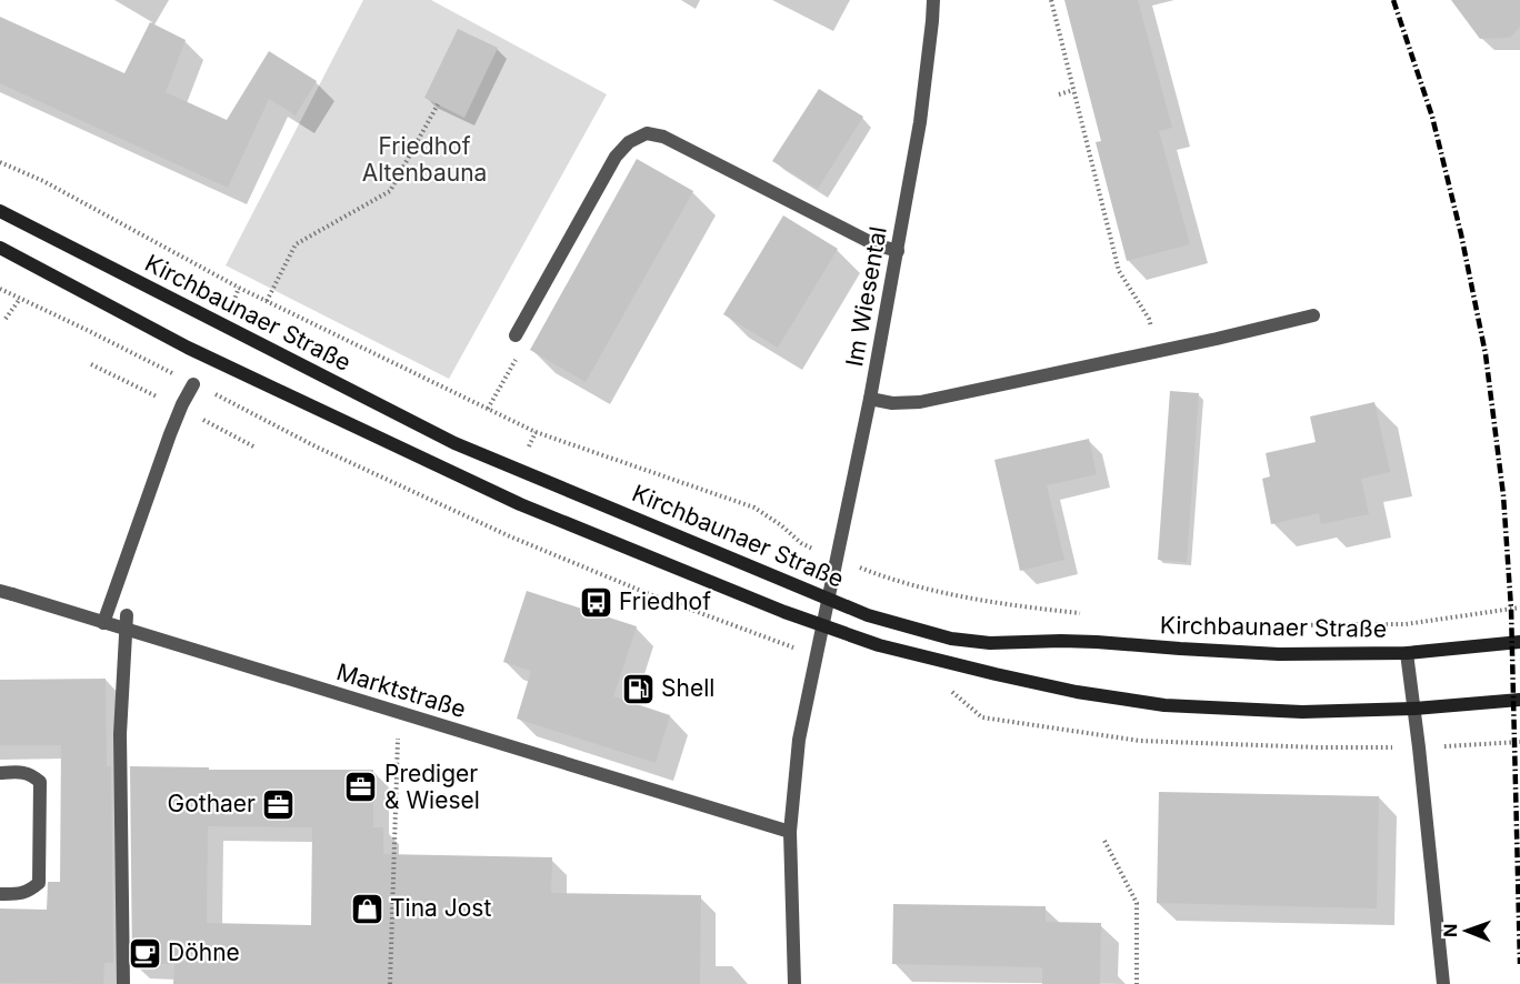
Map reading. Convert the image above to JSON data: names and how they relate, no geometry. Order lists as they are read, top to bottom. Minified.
{"streets":{"street":["Im Wiesental","Kirchbaunaer Straße","Marktstraße"]},"crossings":[["Im Wiesental","Kirchbaunaer Straße"]],"parks":["Friedhof Altenbauna"],"places":{"bus stop":["Friedhof"],"fuel station":["Shell"],"office":["Prediger & Wiesel","Gothaer"],"shop":["Tina Jost"],"cafe":["Döhne"]},"north":"left"}
